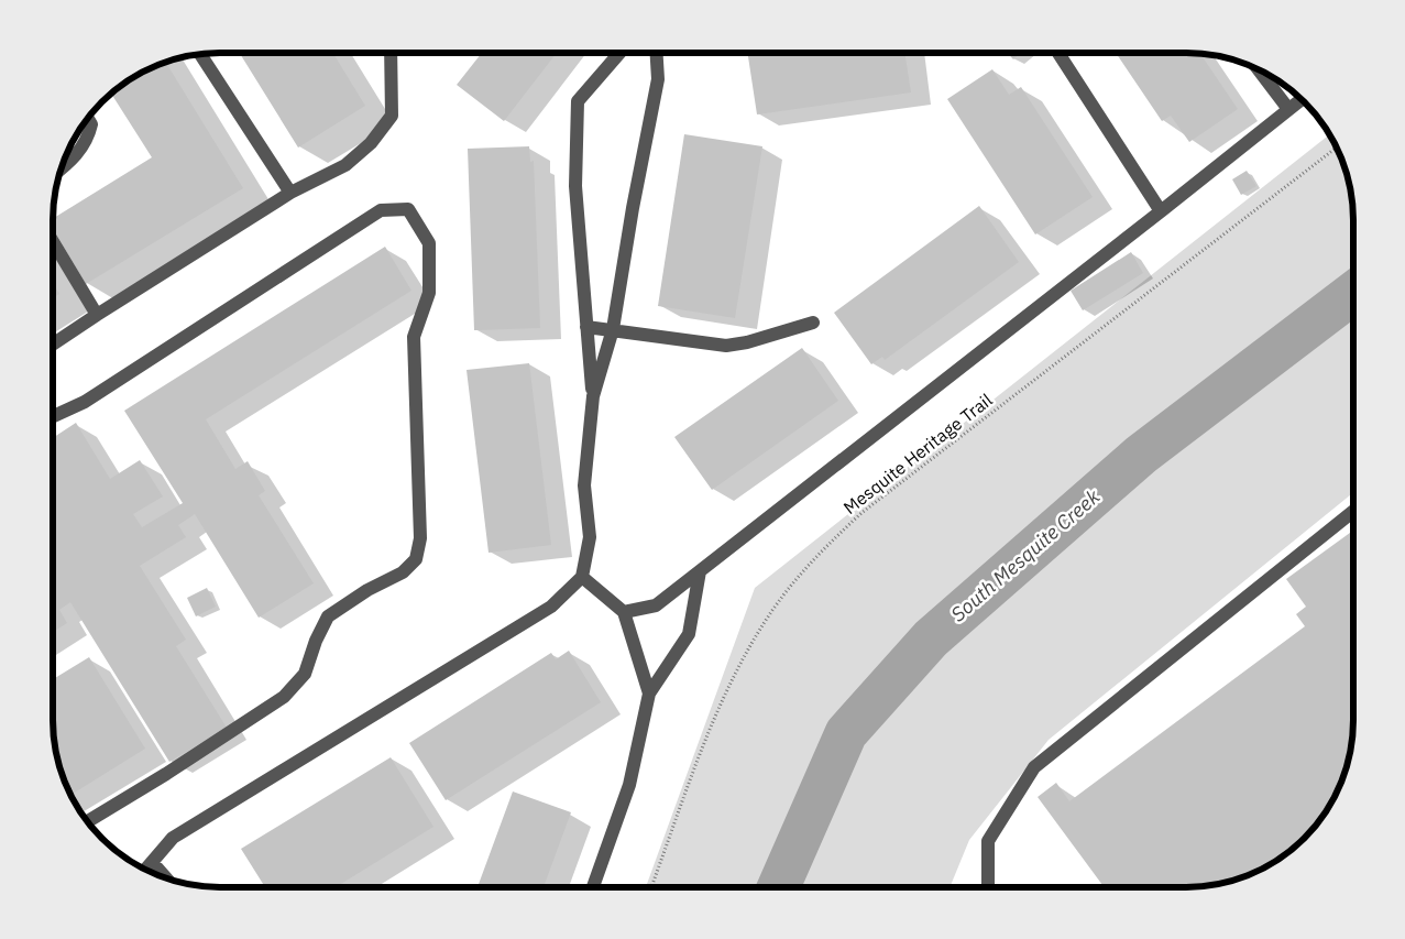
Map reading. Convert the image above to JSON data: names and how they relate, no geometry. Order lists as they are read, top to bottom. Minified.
{"streets":{"path":["Mesquite Heritage Trail"]},"water":["South Mesquite Creek"]}
